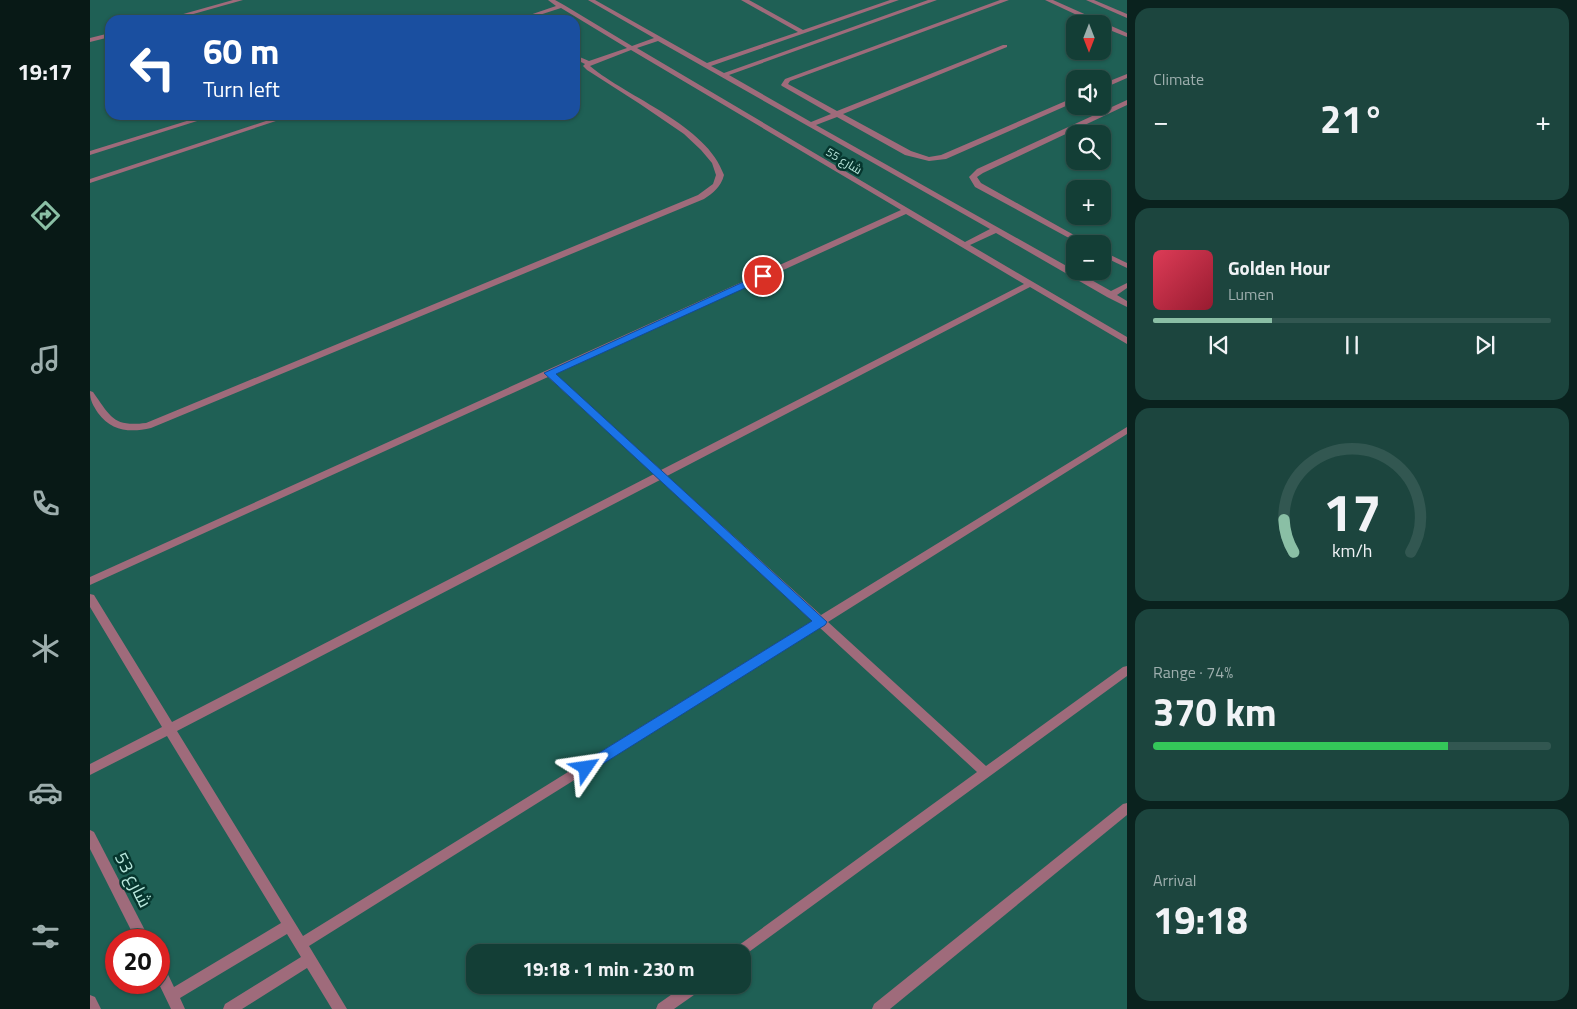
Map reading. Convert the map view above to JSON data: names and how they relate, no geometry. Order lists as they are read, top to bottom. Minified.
{"streets":{"lane":["شارع 55","شارع 53"]},"north":"bottom","page":{"tabs":"19:17","tile":["Climate",["Range · 74%","370 km"],["Arrival","19:18"]],"map_buttons":["+","−"],"turn":["60 m","Turn left"],"heat":["−","21°","+"],"song":["Golden Hour","Lumen"],"limit":"20","trip":"19:18 · 1 min · 230 m","gauge":["17","km/h"]}}
